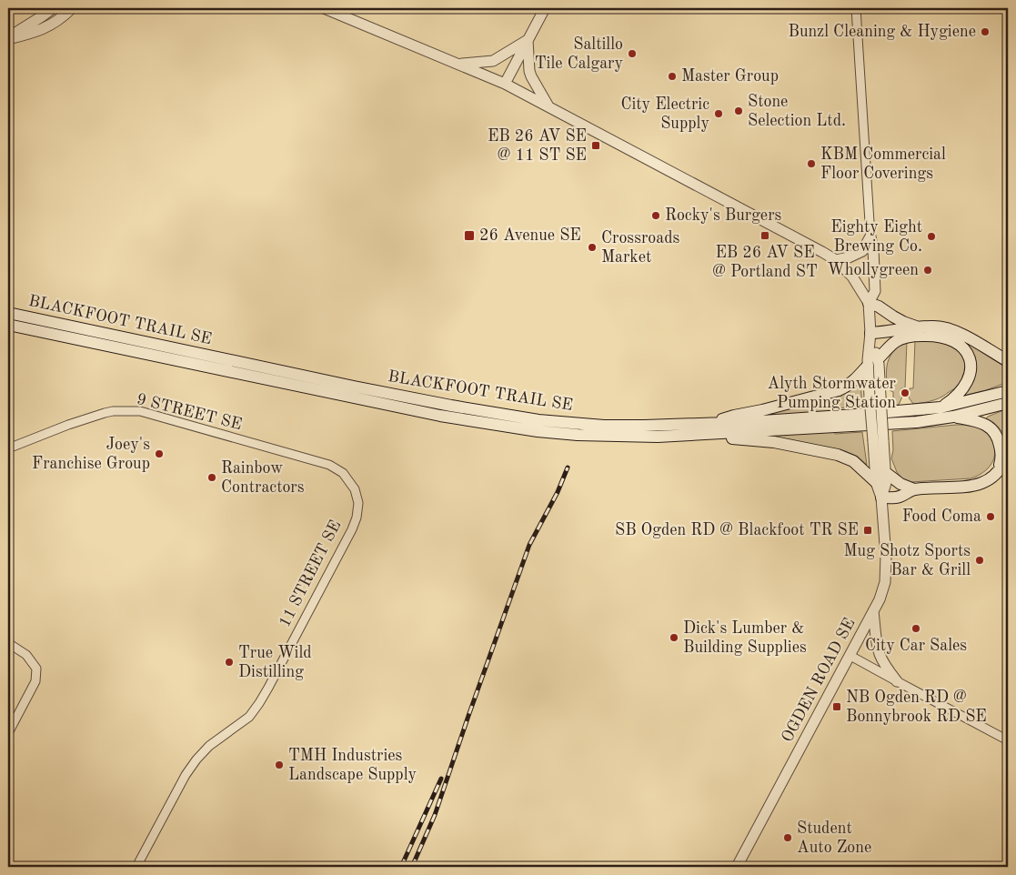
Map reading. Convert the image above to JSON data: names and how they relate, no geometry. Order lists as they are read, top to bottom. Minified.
{"streets":{"main road":["BLACKFOOT TRAIL SE"],"street":["9 STREET SE","11 STREET SE","OGDEN ROAD SE"]},"crossings":[["9 STREET SE","11 STREET SE"]],"places":{"other":["Bunzl Cleaning & Hygiene","Saltillo Tile Calgary","Master Group","Stone Selection Ltd.","City Electric Supply","KBM Commercial Floor Coverings","Rocky's Burgers","Eighty Eight Brewing Co.","Crossroads Market","Whollygreen","Alyth Stormwater Pumping Station","Joey's Franchise Group","Rainbow Contractors","Food Coma","Mug Shotz Sports Bar & Grill","City Car Sales","Dick's Lumber & Building Supplies","True Wild Distilling","TMH Industries Landscape Supply","Student Auto Zone"],"transit":["EB 26 AV SE @ 11 ST SE","26 Avenue SE","EB 26 AV SE @ Portland ST","SB Ogden RD @ Blackfoot TR SE","NB Ogden RD @ Bonnybrook RD SE"]}}
